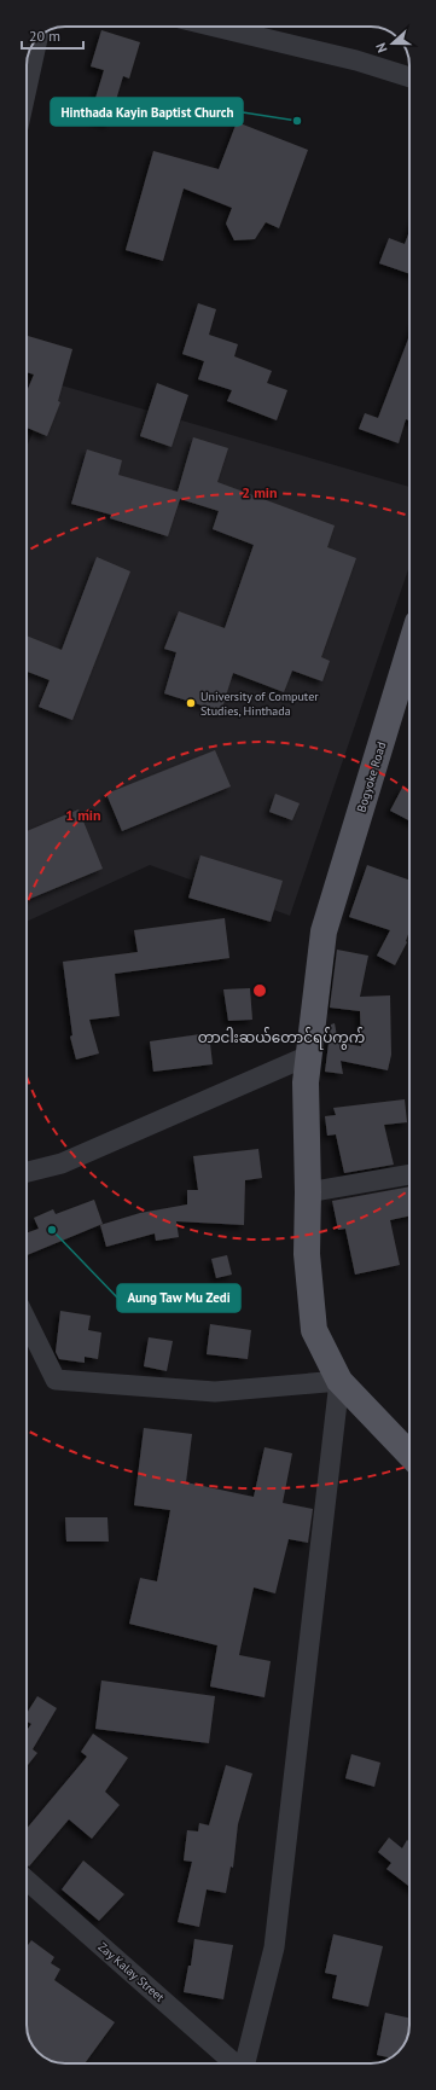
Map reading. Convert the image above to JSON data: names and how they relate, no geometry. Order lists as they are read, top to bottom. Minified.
{"streets":{"main road":["Bogyoke Road"],"street":["Zay Kalay Street"]},"districts":["တာငါးဆယ်တောင်ရပ်ကွက်"],"places":["Hinthada Kayin Baptist Church","University of Computer Studies, Hinthada","Aung Taw Mu Zedi"],"scale_bar":"20 m","north":"left","rings":["2 min","1 min"]}
